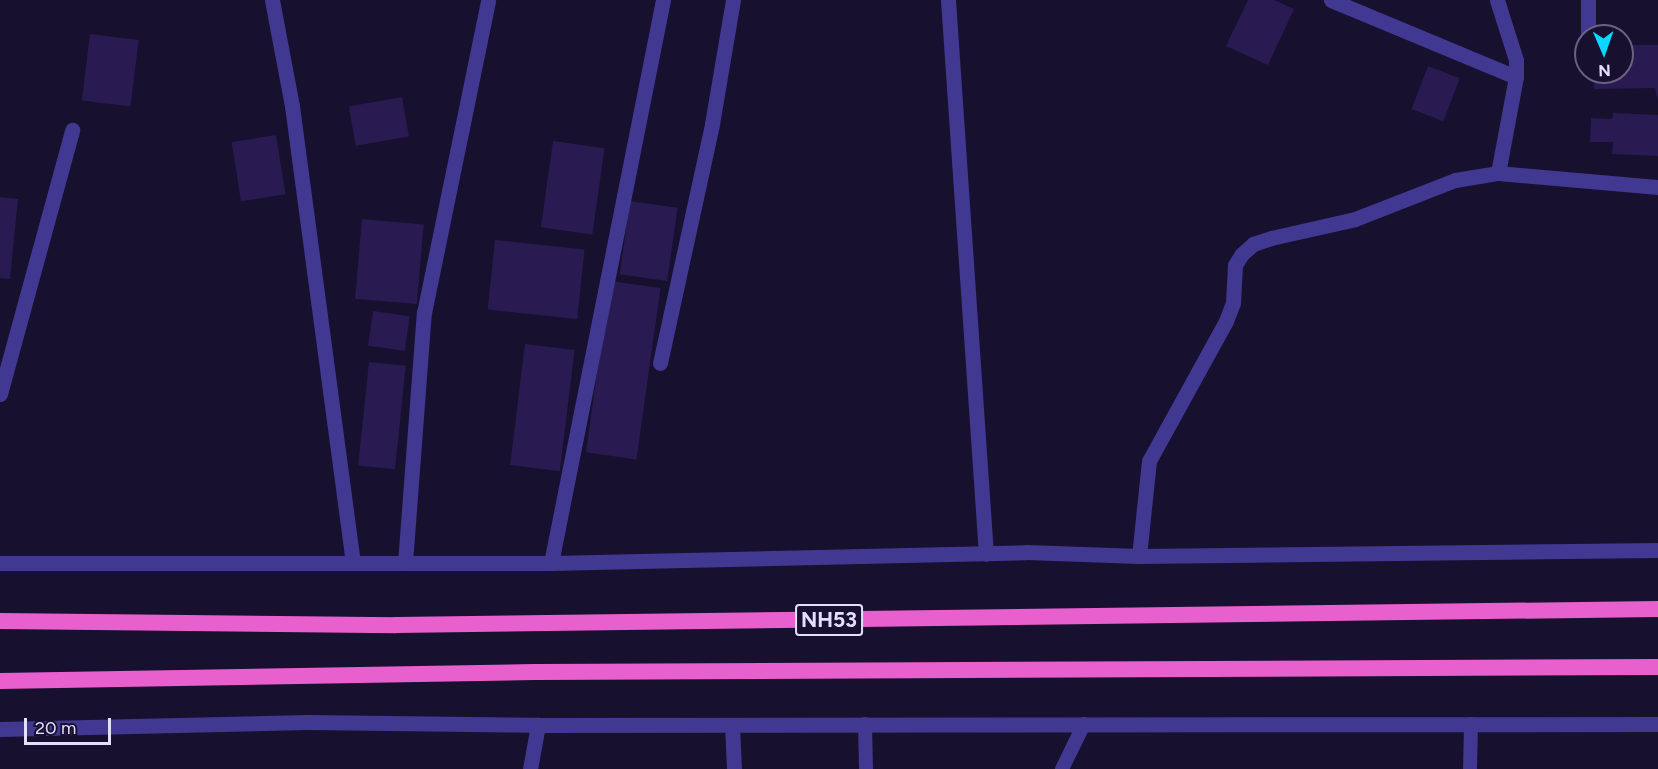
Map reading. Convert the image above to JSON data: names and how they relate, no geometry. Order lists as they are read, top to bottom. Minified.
{"streets":{"highway":["NH53"]},"scale_bar":"20 m","north":"bottom"}
